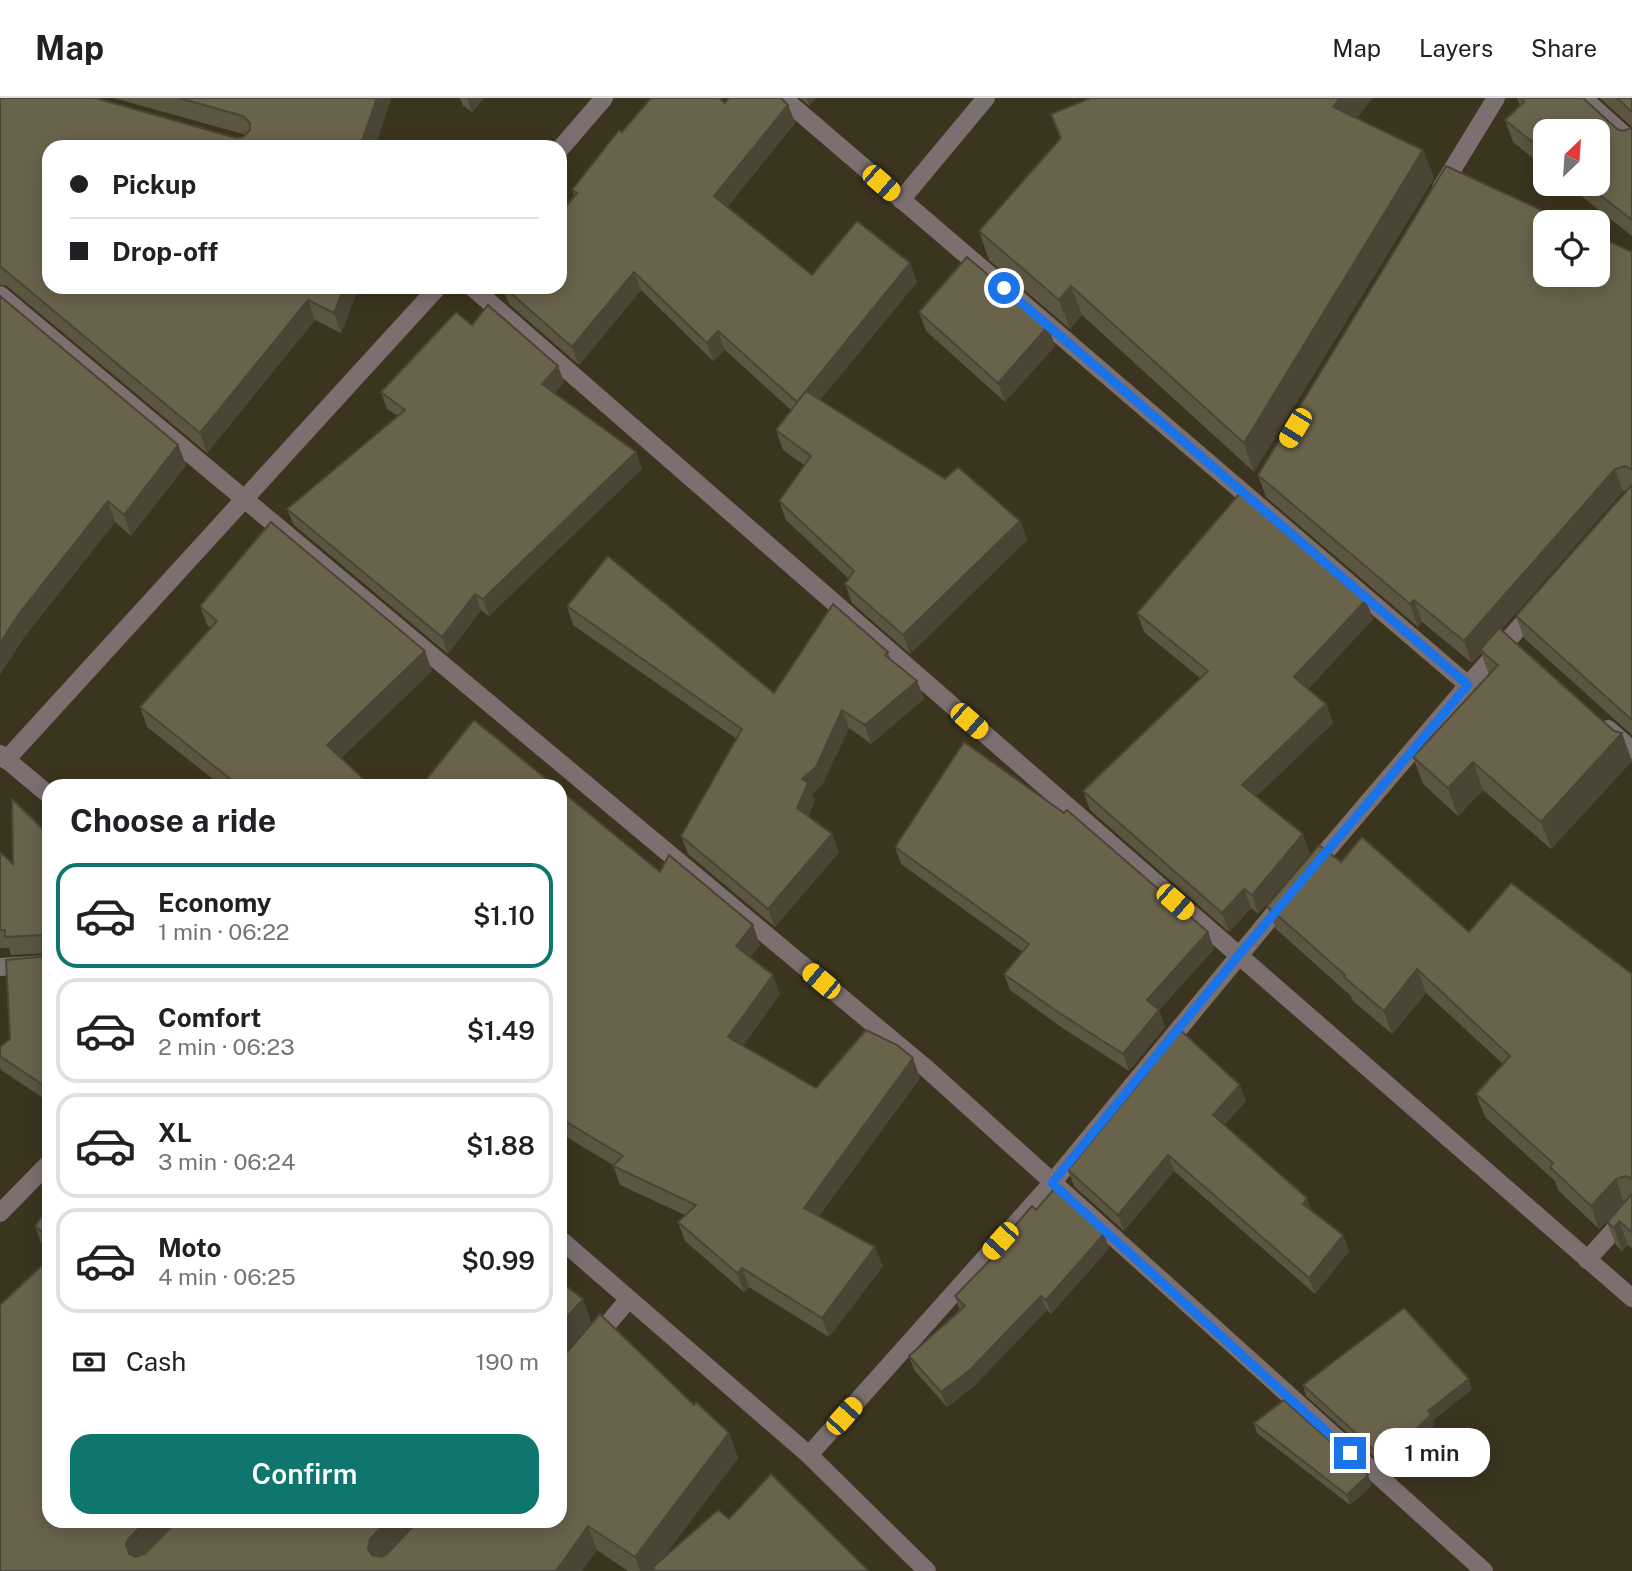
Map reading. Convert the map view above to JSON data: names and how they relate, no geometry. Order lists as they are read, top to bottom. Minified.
{"north":"top right","page":{"header":"Map","nav":["Map","Layers","Share"],"banner":["Pickup","Drop-off"],"heading":"Choose a ride","list":[{"name":"Economy","note":"1 min · 06:22","value":"$1.10"},{"name":"Comfort","note":"2 min · 06:23","value":"$1.49"},{"name":"XL","note":"3 min · 06:24","value":"$1.88"},{"name":"Moto","note":"4 min · 06:25","value":"$0.99"}],"pay":["Cash","190 m"],"buttons":"Confirm","bubble":"1 min"}}
